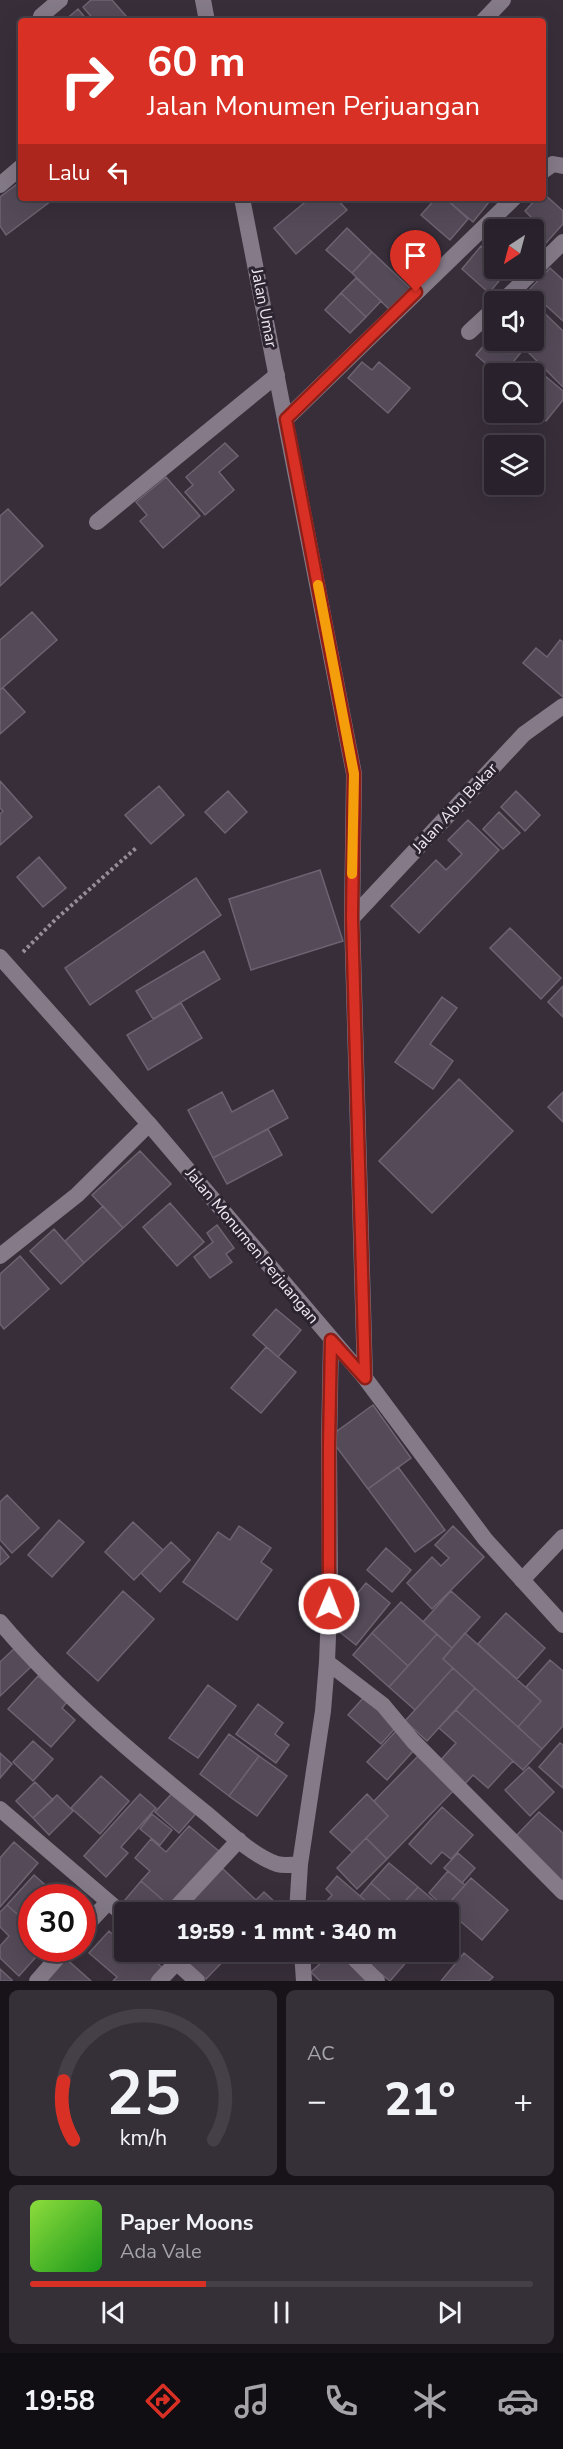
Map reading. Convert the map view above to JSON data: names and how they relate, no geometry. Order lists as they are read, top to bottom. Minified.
{"streets":{"street":["Jalan Umar","Jalan Abu Bakar","Jalan Monumen Perjuangan"]},"crossings":[["Jalan Umar","Jalan Abu Bakar"],["Jalan Umar","Jalan Monumen Perjuangan"]],"north":"bottom left","page":{"turn":["60 m","Jalan Monumen Perjuangan"],"then":"Lalu","limit":"30","trip":"19:59 · 1 mnt · 340 m","tile":"AC","heat":["−","21°","+"],"song":["Paper Moons","Ada Vale"],"tabs":"19:58","gauge":["25","km/h"]}}
